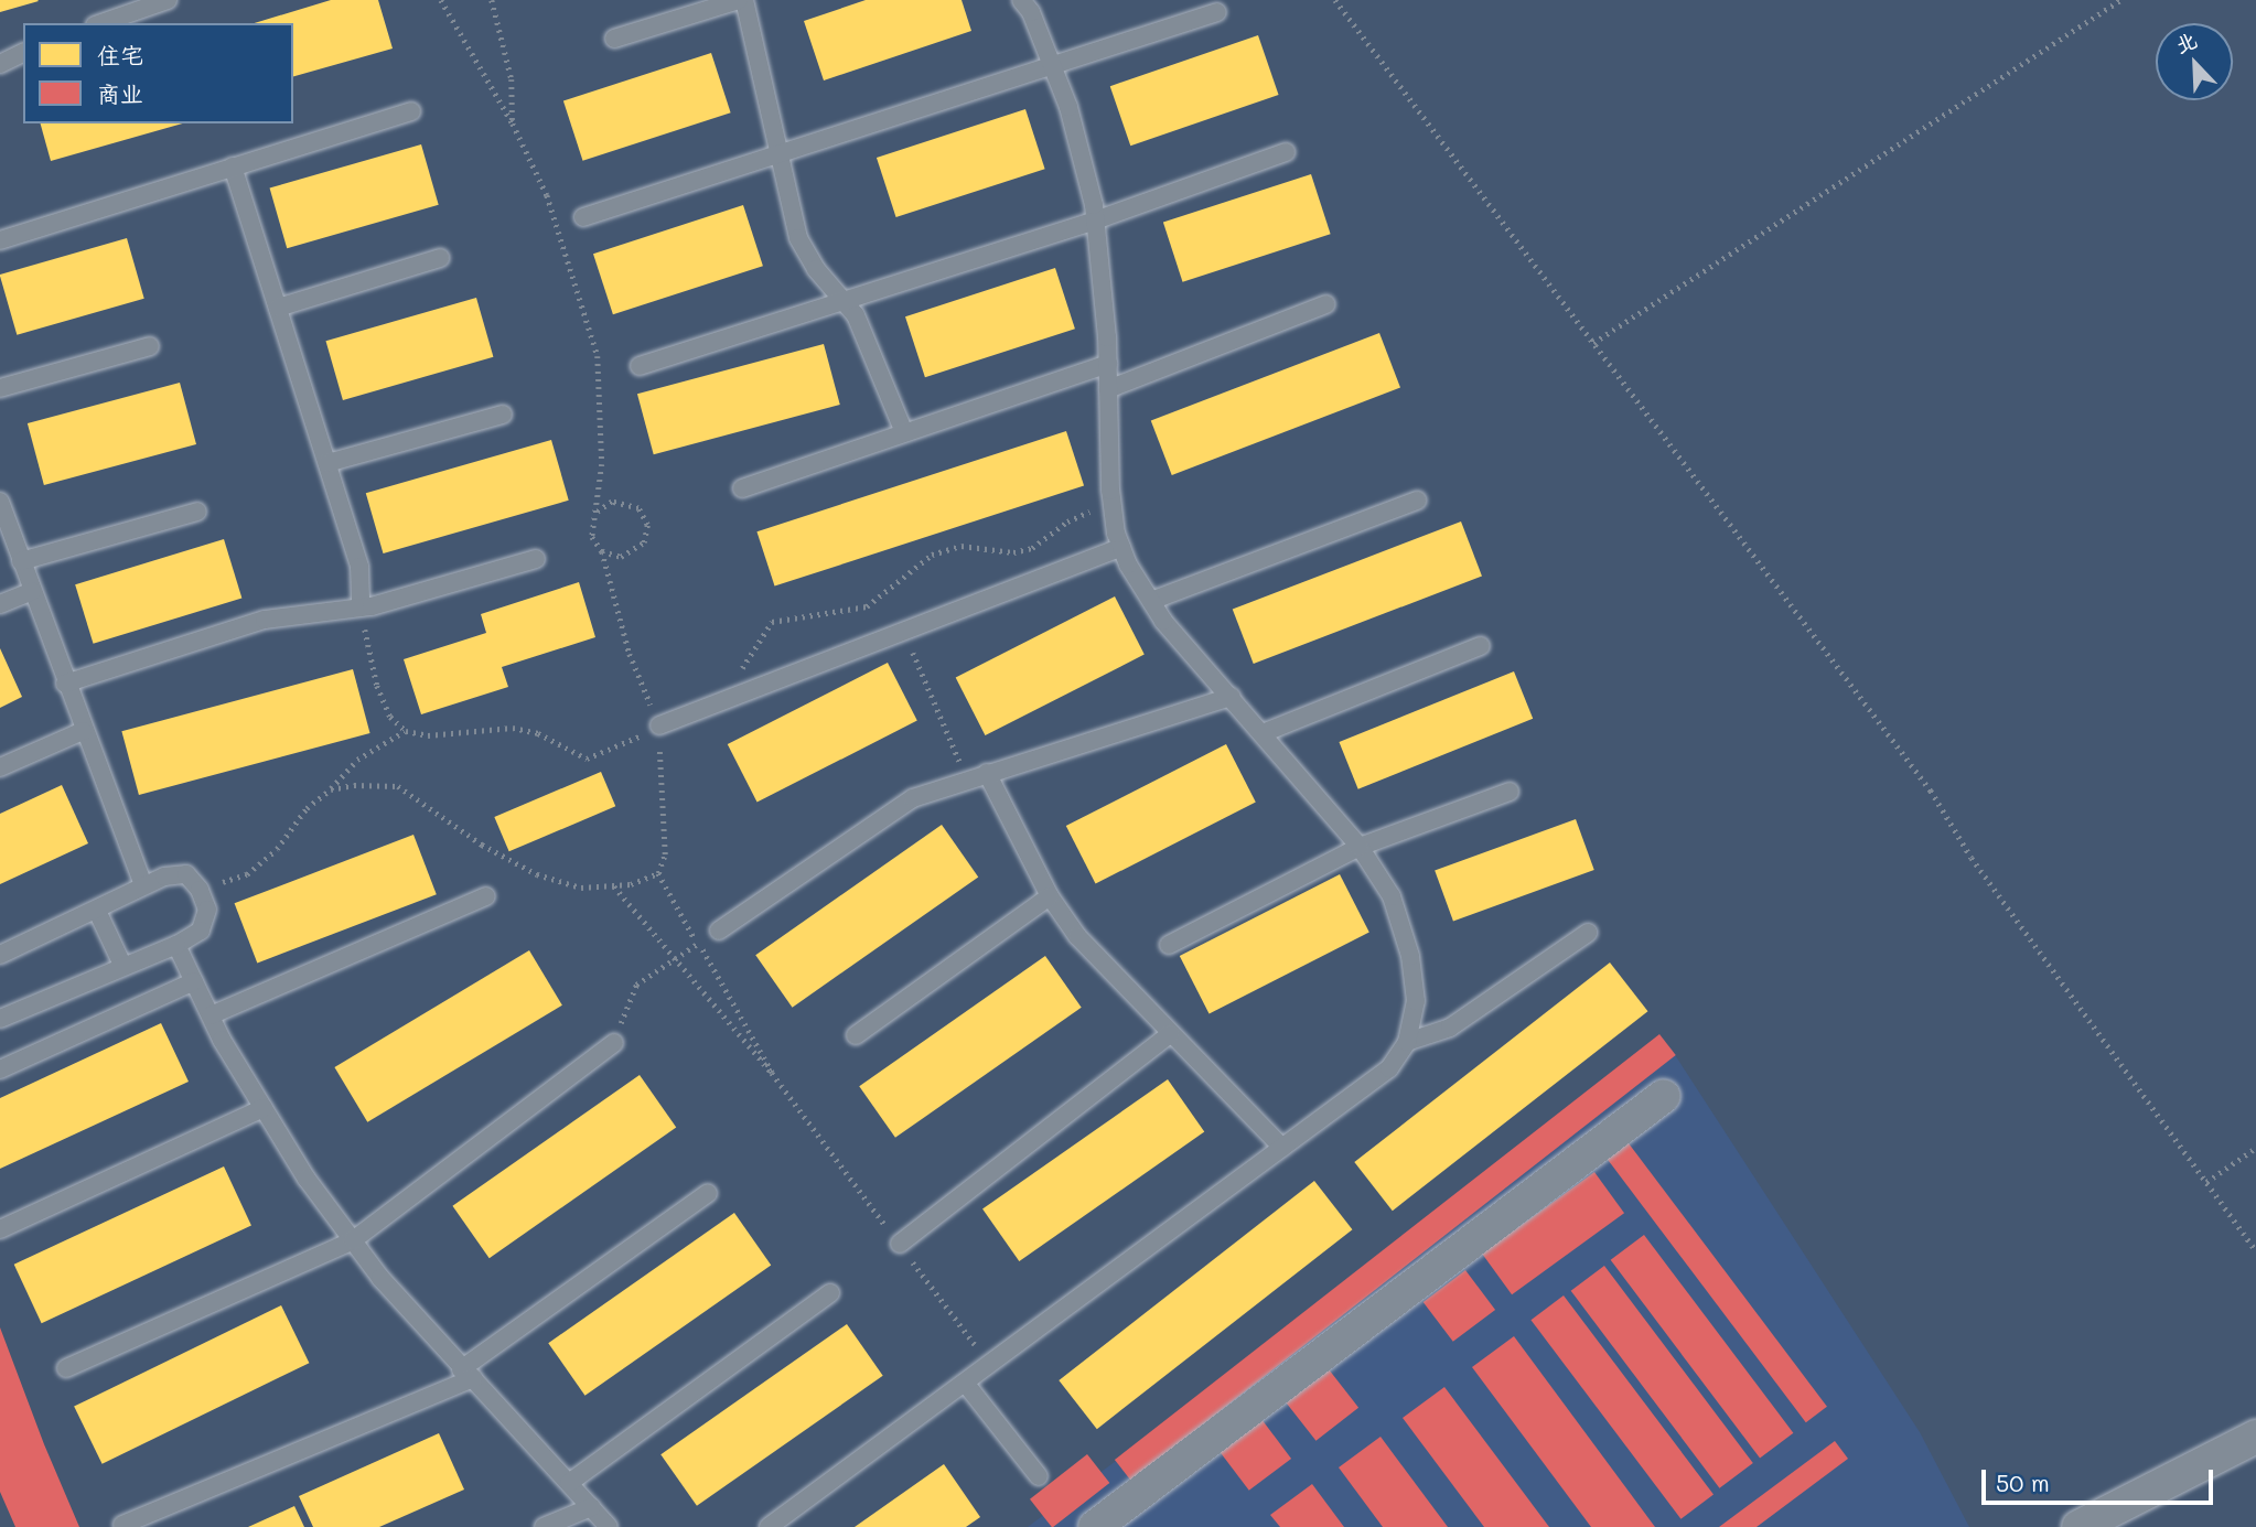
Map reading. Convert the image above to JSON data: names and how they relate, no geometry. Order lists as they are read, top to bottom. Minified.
{"legend":["住宅","商业"],"scale_bar":"50 m","north":"top left"}
